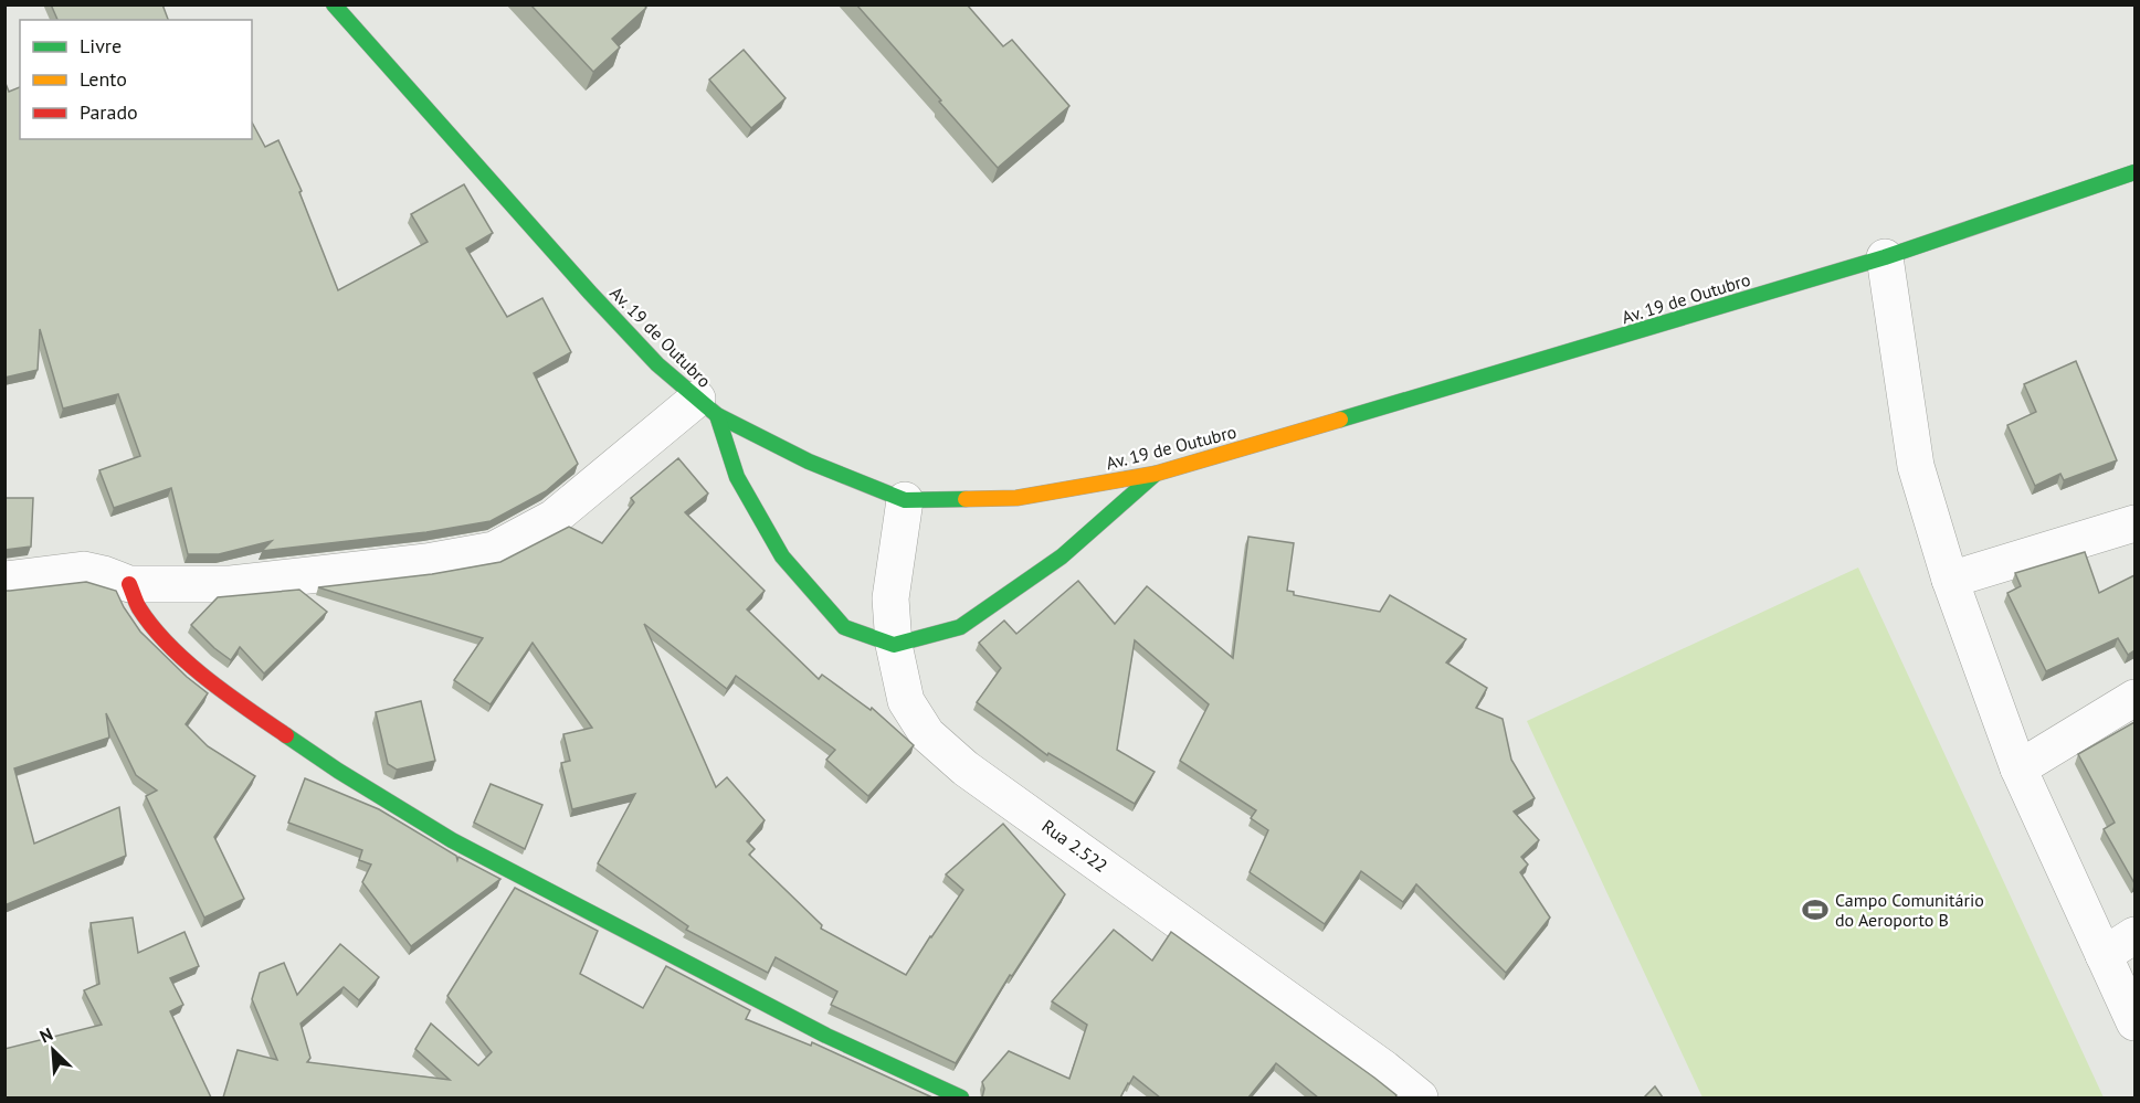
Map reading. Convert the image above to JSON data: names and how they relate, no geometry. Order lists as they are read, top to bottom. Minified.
{"streets":{"street":["Av. 19 de Outubro","Rua 2.522"]},"crossings":[["Av. 19 de Outubro","Rua 2.522"]],"places":{"sports":["Campo Comunitário do Aeroporto B"]},"legend":["Livre","Lento","Parado"],"north":"top left"}
